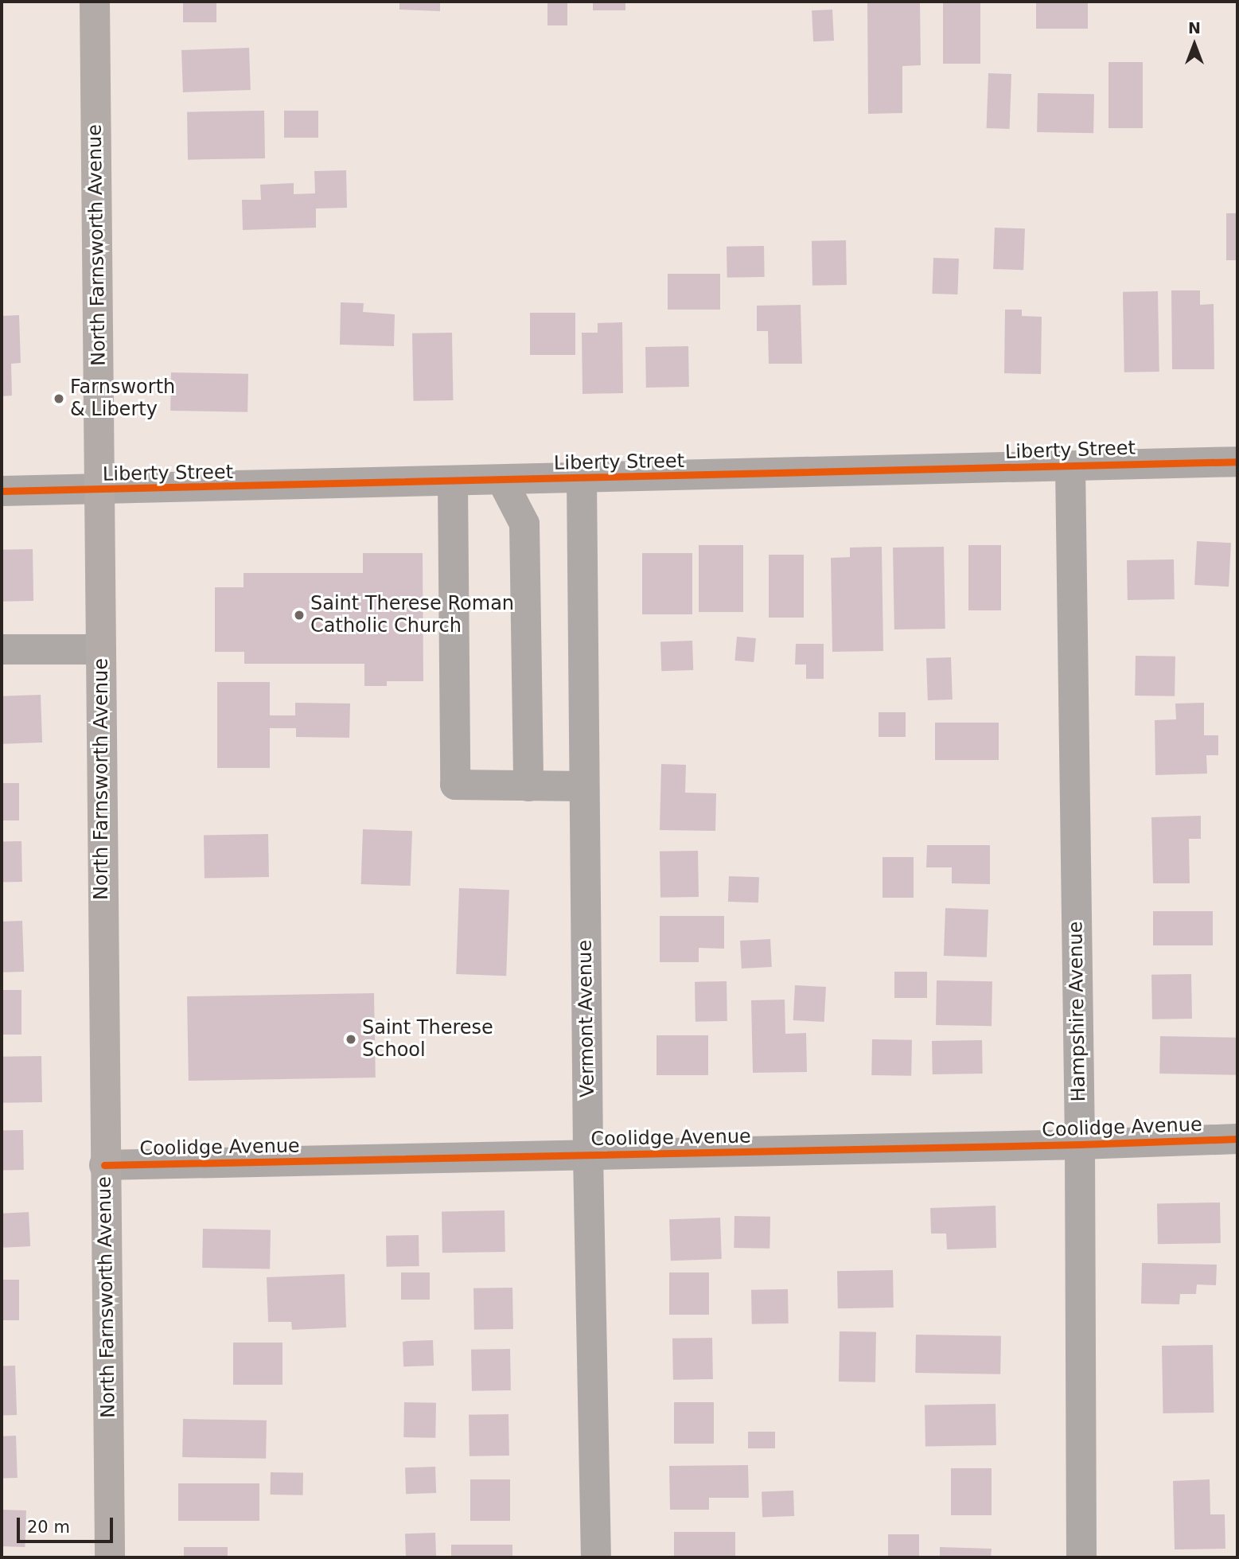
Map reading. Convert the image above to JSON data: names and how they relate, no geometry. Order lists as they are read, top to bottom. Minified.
{"streets":{"main road":["North Farnsworth Avenue"],"street":["Liberty Street","Hampshire Avenue","Vermont Avenue","Coolidge Avenue"]},"crossings":[["North Farnsworth Avenue","Liberty Street"],["North Farnsworth Avenue","Coolidge Avenue"],["Liberty Street","Hampshire Avenue"],["Liberty Street","Vermont Avenue"],["Hampshire Avenue","Coolidge Avenue"],["Vermont Avenue","Coolidge Avenue"]],"places":["Farnsworth & Liberty","Saint Therese Roman Catholic Church","Saint Therese School"],"scale_bar":"20 m","north":"top"}
